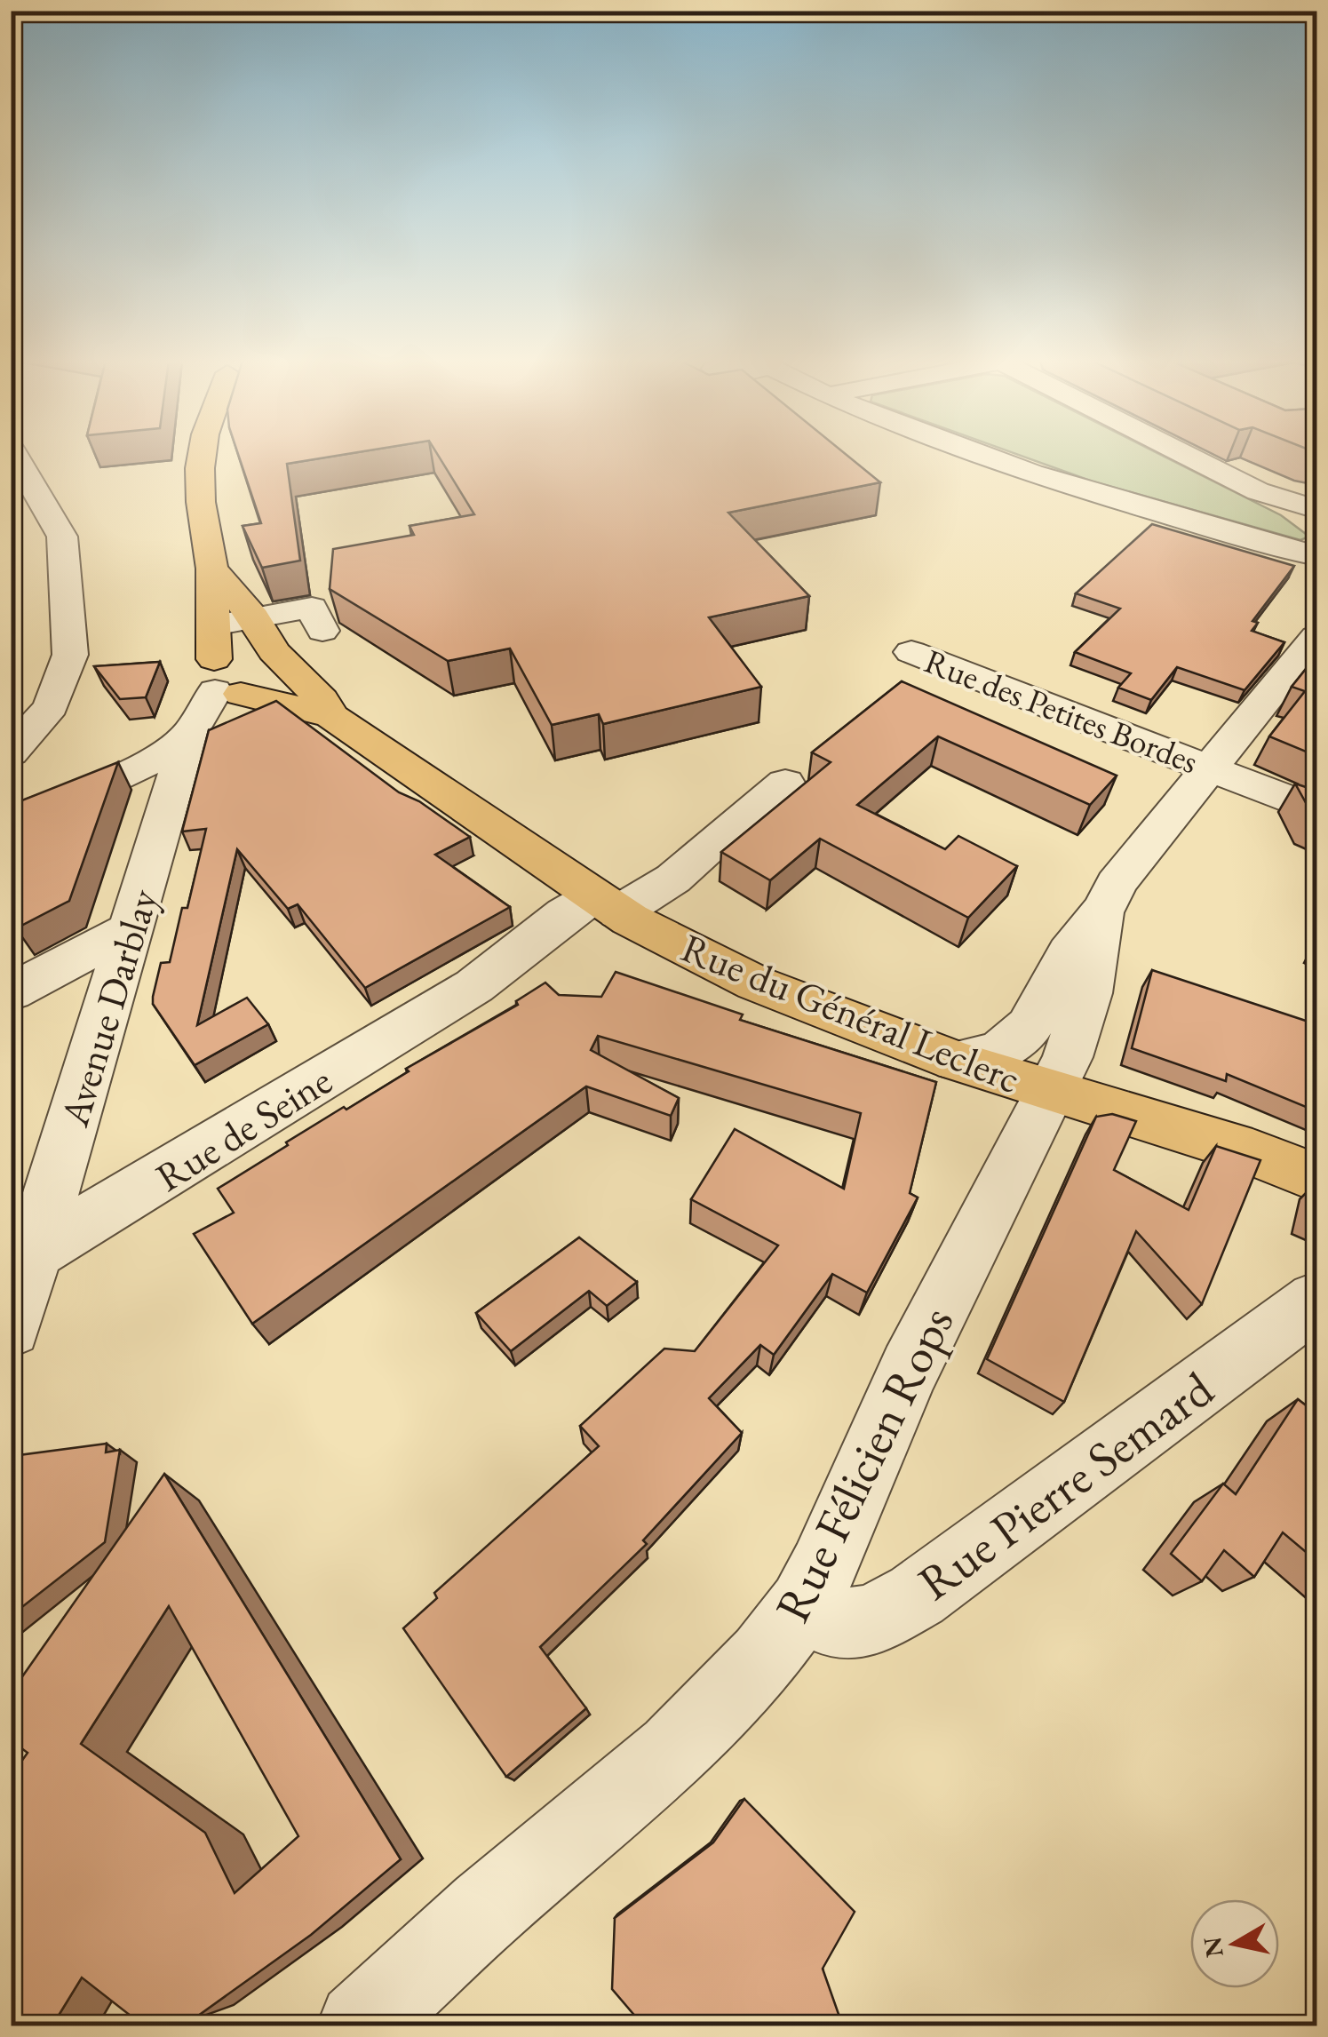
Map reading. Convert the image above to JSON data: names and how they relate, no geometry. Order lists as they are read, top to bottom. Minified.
{"streets":{"main road":["Rue du Général Leclerc"],"street":["Rue des Petites Bordes","Avenue Darblay","Rue de Seine","Rue Félicien Rops","Rue Pierre Semard"]},"crossings":[["Rue des Petites Bordes","Rue Félicien Rops"],["Avenue Darblay","Rue du Général Leclerc"],["Avenue Darblay","Rue de Seine"],["Rue du Général Leclerc","Rue de Seine"],["Rue du Général Leclerc","Rue Félicien Rops"],["Rue Félicien Rops","Rue Pierre Semard"]],"north":"left"}
